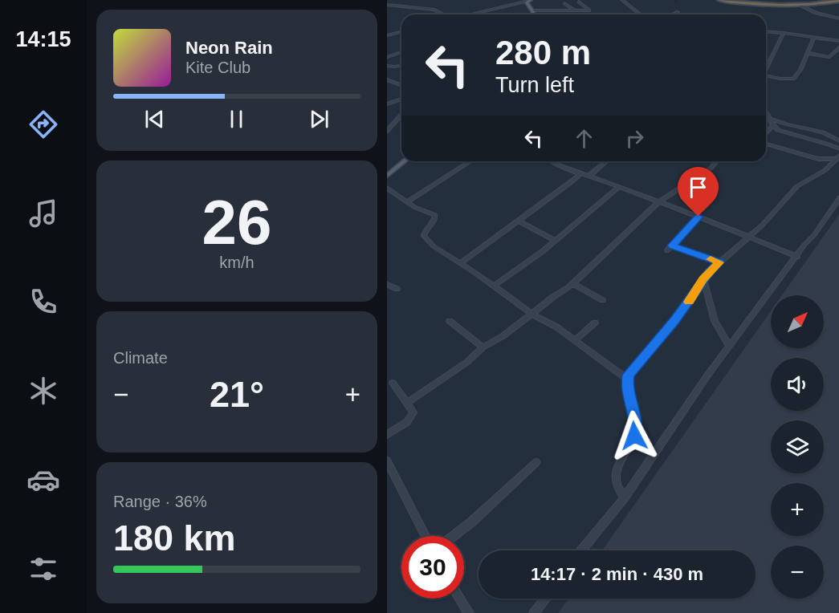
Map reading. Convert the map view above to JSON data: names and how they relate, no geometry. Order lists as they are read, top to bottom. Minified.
{"north":"top right","page":{"tabs":"14:15","turn":["280 m","Turn left"],"song":["Neon Rain","Kite Club"],"tile":[["26","km/h"],"Climate",["Range · 36%","180 km"]],"map_buttons":["+","−"],"heat":["−","21°","+"],"limit":"30","trip":"14:17 · 2 min · 430 m"}}
